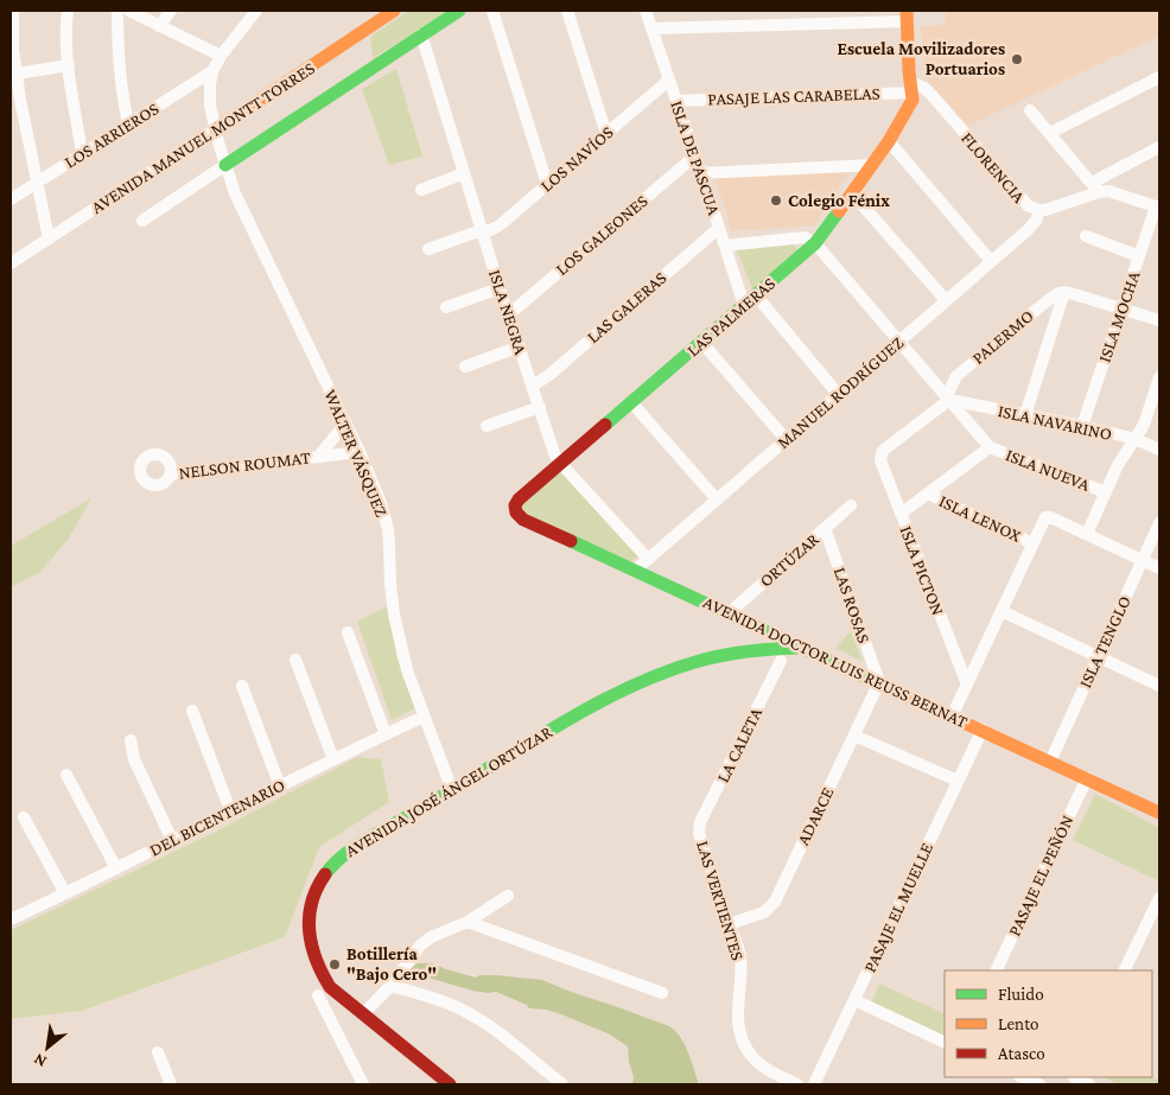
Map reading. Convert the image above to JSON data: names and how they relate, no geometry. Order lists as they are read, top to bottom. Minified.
{"streets":{"street":["PASAJE LAS CARABELAS","LOS ARRIEROS","AVENIDA MANUEL MONTT TORRES","ISLA DE PASCUA","LOS NAVÍOS","FLORENCIA","LOS GALEONES","LAS GALERAS","ISLA NEGRA","LAS PALMERAS","ISLA MOCHA","PALERMO","MANUEL RODRÍGUEZ","ISLA NAVARINO","WALTER VÁSQUEZ","NELSON ROUMAT","ISLA NUEVA","ISLA LENOX","ORTÚZAR","ISLA PICTON","LAS ROSAS","ISLA TENGLO","AVENIDA DOCTOR LUIS REUSS BERNAT","LA CALETA","AVENIDA JOSÉ ÁNGEL ORTÚZAR","ADARCE","DEL BICENTENARIO","PASAJE EL PEÑÓN","LAS VERTIENTES","PASAJE EL MUELLE"]},"crossings":[["PASAJE LAS CARABELAS","ISLA DE PASCUA"],["PASAJE LAS CARABELAS","FLORENCIA"],["PASAJE LAS CARABELAS","LAS PALMERAS"],["LOS ARRIEROS","WALTER VÁSQUEZ"],["AVENIDA MANUEL MONTT TORRES","ISLA NEGRA"],["AVENIDA MANUEL MONTT TORRES","WALTER VÁSQUEZ"],["ISLA DE PASCUA","LOS NAVÍOS"],["ISLA DE PASCUA","LOS GALEONES"],["ISLA DE PASCUA","LAS GALERAS"],["ISLA DE PASCUA","LAS PALMERAS"],["LOS NAVÍOS","ISLA NEGRA"],["FLORENCIA","LAS PALMERAS"],["FLORENCIA","ISLA MOCHA"],["FLORENCIA","MANUEL RODRÍGUEZ"],["LOS GALEONES","ISLA NEGRA"],["LAS GALERAS","ISLA NEGRA"],["ISLA NEGRA","LAS PALMERAS"],["ISLA NEGRA","MANUEL RODRÍGUEZ"],["LAS PALMERAS","ISLA NAVARINO"],["LAS PALMERAS","AVENIDA DOCTOR LUIS REUSS BERNAT"],["ISLA MOCHA","ISLA NAVARINO"],["PALERMO","ISLA NAVARINO"],["PALERMO","ISLA PICTON"],["MANUEL RODRÍGUEZ","ISLA NAVARINO"],["MANUEL RODRÍGUEZ","AVENIDA DOCTOR LUIS REUSS BERNAT"],["ISLA NAVARINO","ISLA NUEVA"],["ISLA NAVARINO","ISLA PICTON"],["WALTER VÁSQUEZ","NELSON ROUMAT"],["WALTER VÁSQUEZ","AVENIDA JOSÉ ÁNGEL ORTÚZAR"],["WALTER VÁSQUEZ","DEL BICENTENARIO"],["ORTÚZAR","LAS ROSAS"],["ORTÚZAR","AVENIDA DOCTOR LUIS REUSS BERNAT"],["LAS ROSAS","AVENIDA DOCTOR LUIS REUSS BERNAT"],["LAS ROSAS","ADARCE"],["ISLA TENGLO","AVENIDA DOCTOR LUIS REUSS BERNAT"],["AVENIDA DOCTOR LUIS REUSS BERNAT","AVENIDA JOSÉ ÁNGEL ORTÚZAR"],["AVENIDA DOCTOR LUIS REUSS BERNAT","ADARCE"],["AVENIDA DOCTOR LUIS REUSS BERNAT","PASAJE EL PEÑÓN"],["AVENIDA DOCTOR LUIS REUSS BERNAT","PASAJE EL MUELLE"],["LA CALETA","LAS VERTIENTES"],["ADARCE","LAS VERTIENTES"]],"places":["Escuela Movilizadores Portuarios","Colegio Fénix","Botillería \"Bajo Cero\""],"legend":["Fluido","Lento","Atasco"],"north":"bottom left"}
